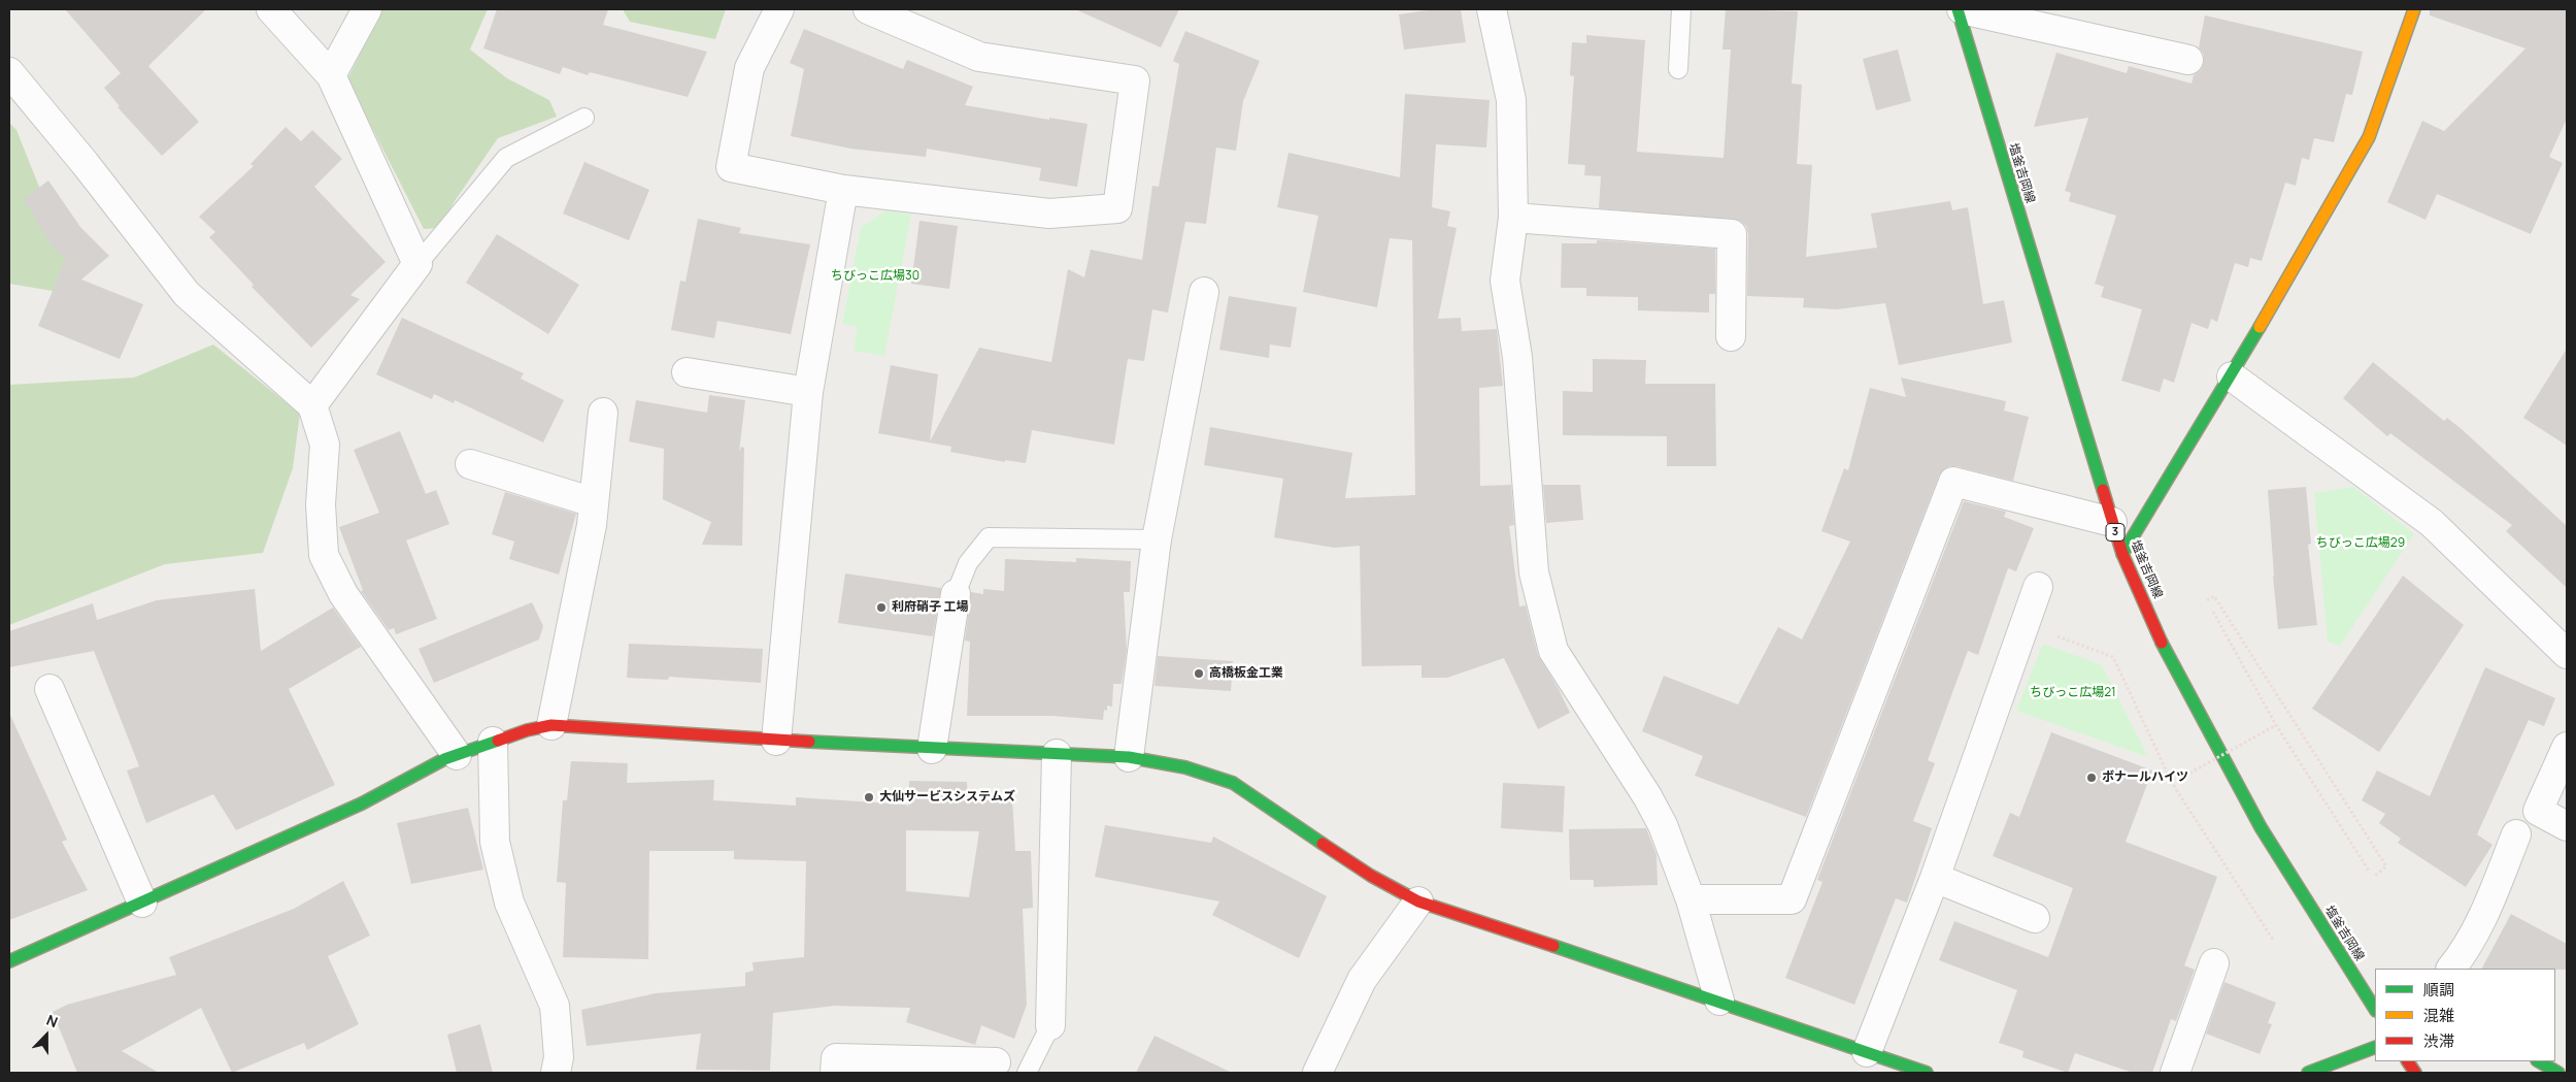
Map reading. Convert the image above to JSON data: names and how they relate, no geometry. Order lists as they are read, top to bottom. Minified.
{"streets":{"street":["塩釜吉岡線","3"]},"parks":["ちびっこ広場30","ちびっこ広場29","ちびっこ広場21"],"places":["利府硝子 工場","高橋板金工業","ボナールハイツ","大仙サービスシステムズ"],"legend":["順調","混雑","渋滞"],"north":"top"}
